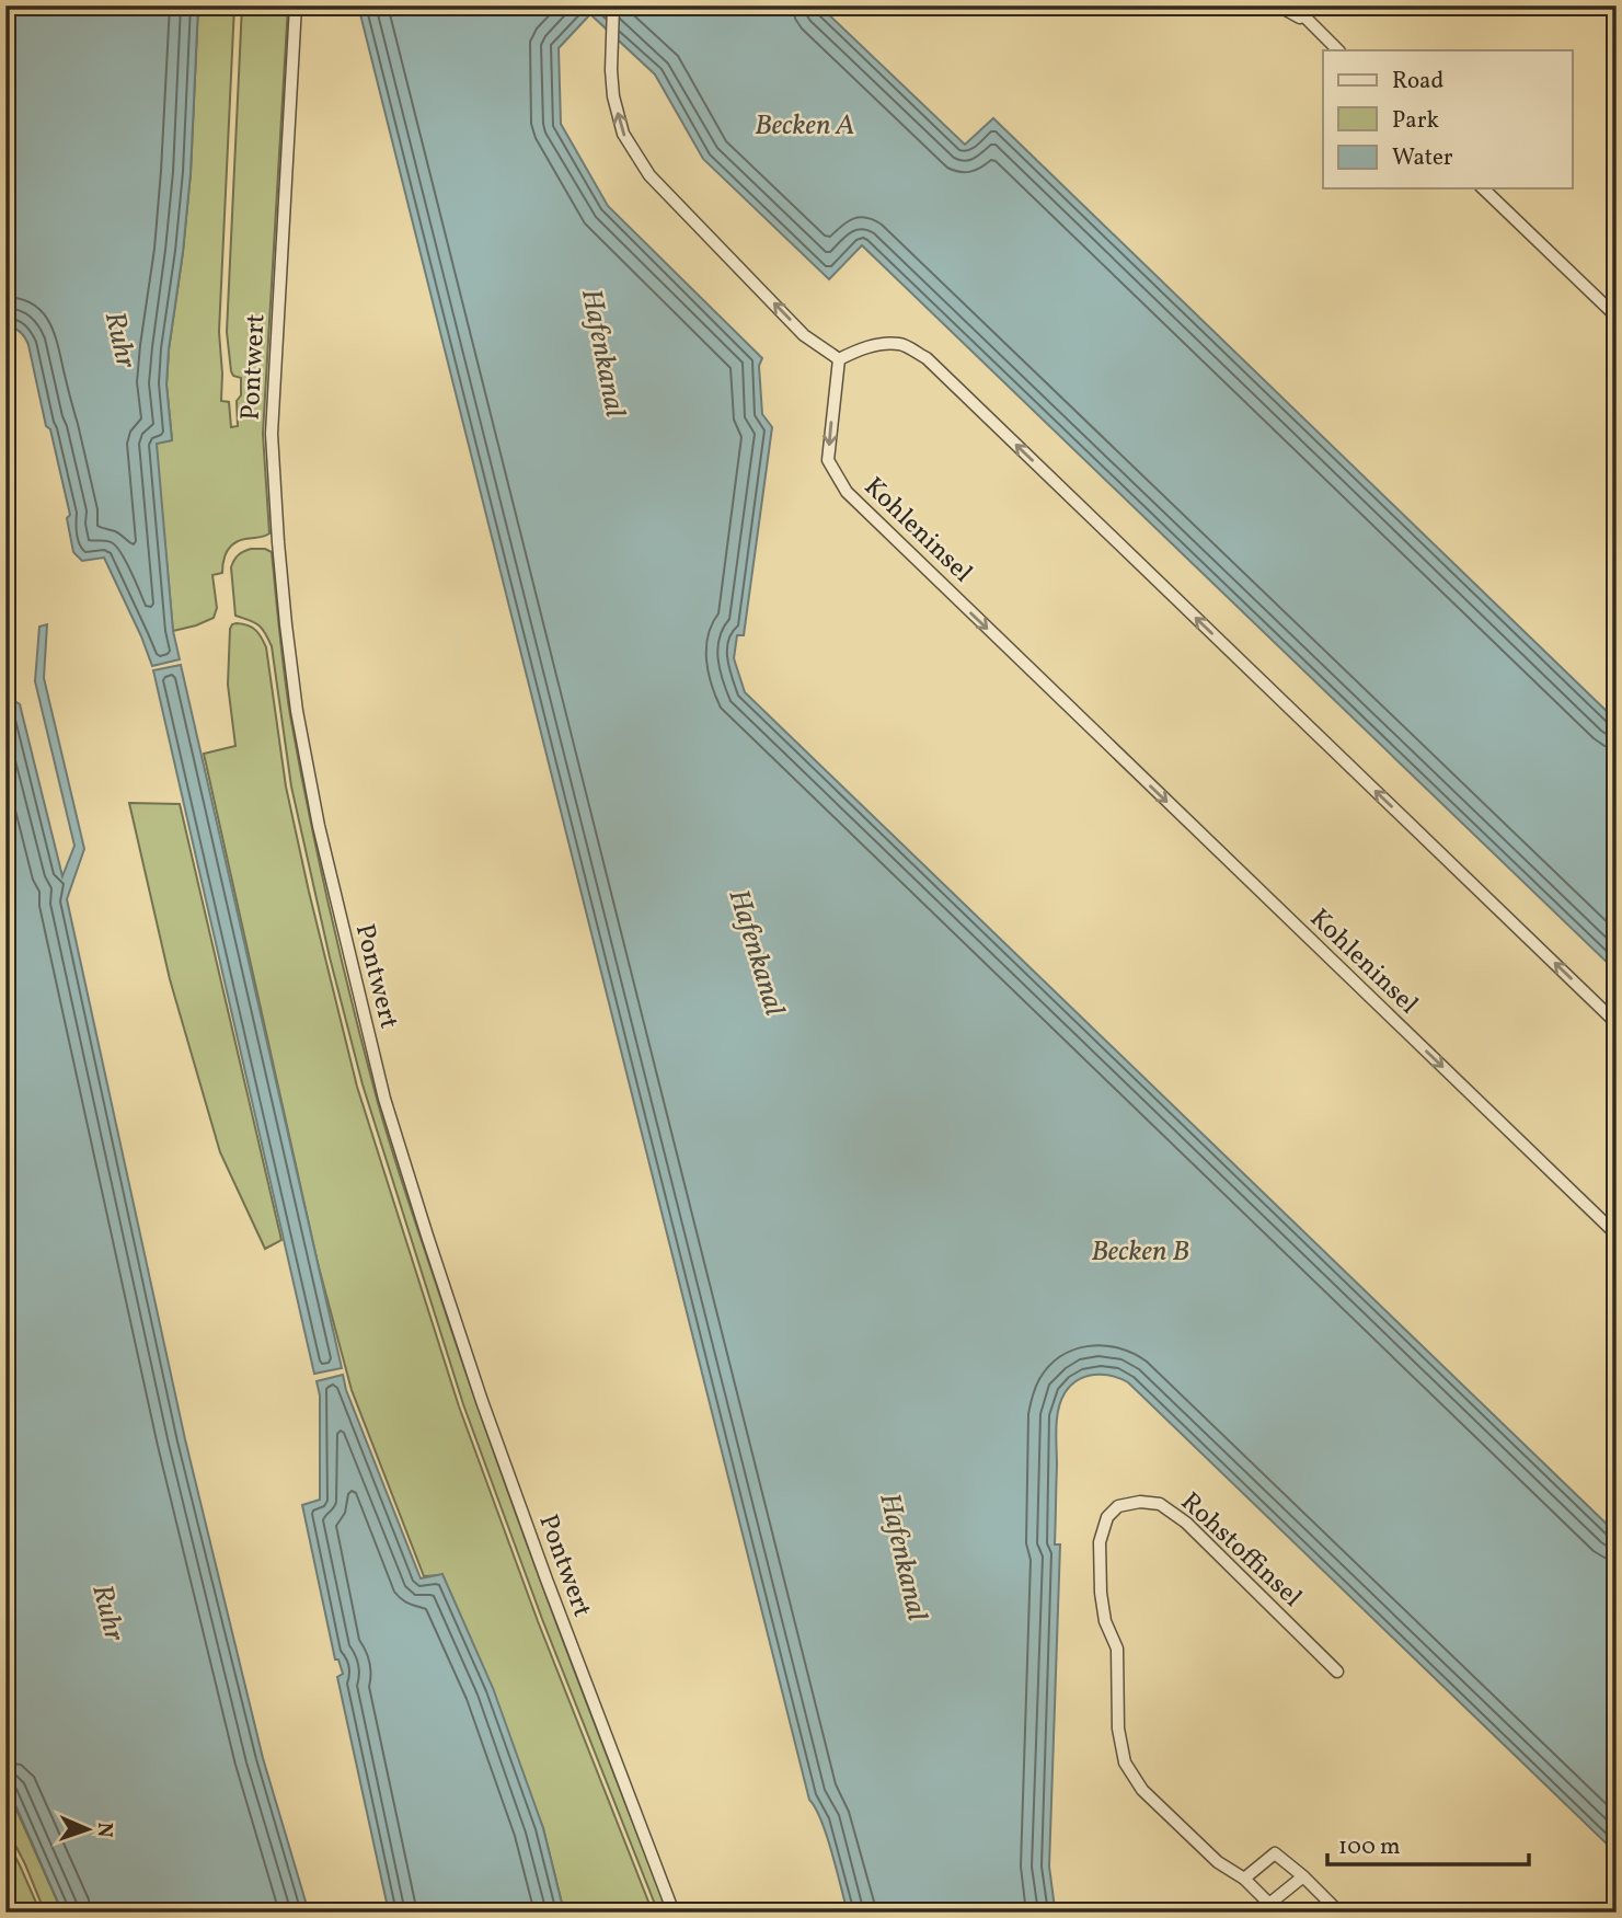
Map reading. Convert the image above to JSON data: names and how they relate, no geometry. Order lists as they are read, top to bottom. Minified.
{"streets":{"street":["Pontwert","Kohleninsel","Rohstoffinsel"]},"one_way":["Kohleninsel"],"water":["Becken A","Ruhr","Hafenkanal","Becken B"],"legend":["Road","Park","Water"],"scale_bar":"100 m","north":"right"}
